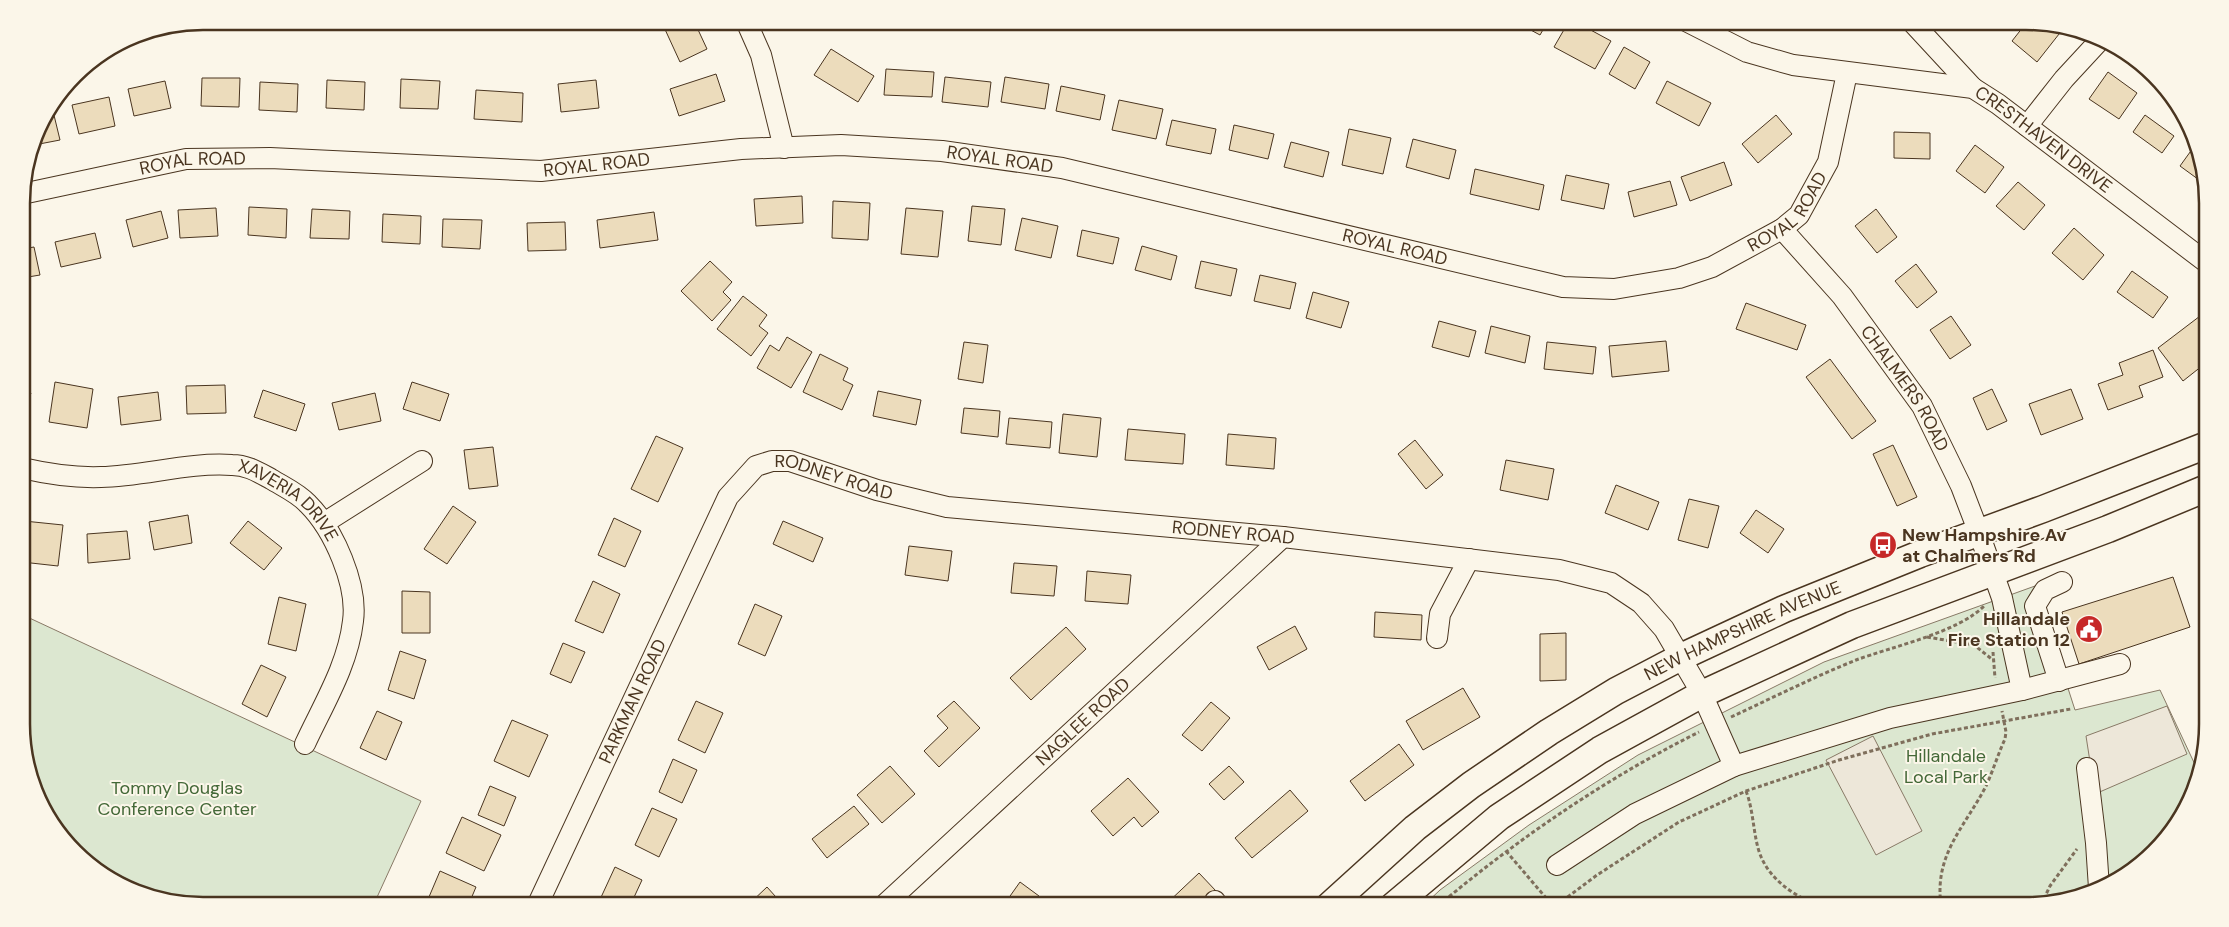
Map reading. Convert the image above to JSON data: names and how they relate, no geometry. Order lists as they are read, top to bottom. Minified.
{"streets":{"main road":["NEW HAMPSHIRE AVENUE"],"street":["CRESTHAVEN DRIVE","ROYAL ROAD","CHALMERS ROAD","RODNEY ROAD","XAVERIA DRIVE","PARKMAN ROAD","NAGLEE ROAD"]},"crossings":[["CRESTHAVEN DRIVE","ROYAL ROAD"],["ROYAL ROAD","CHALMERS ROAD"],["CHALMERS ROAD","NEW HAMPSHIRE AVENUE"],["RODNEY ROAD","NEW HAMPSHIRE AVENUE"],["RODNEY ROAD","PARKMAN ROAD"],["RODNEY ROAD","NAGLEE ROAD"]],"parks":["Hillandale Local Park","Tommy Douglas Conference Center"],"places":{"bus stop":["New Hampshire Av at Chalmers Rd"],"public building":["Hillandale Fire Station 12"]}}
